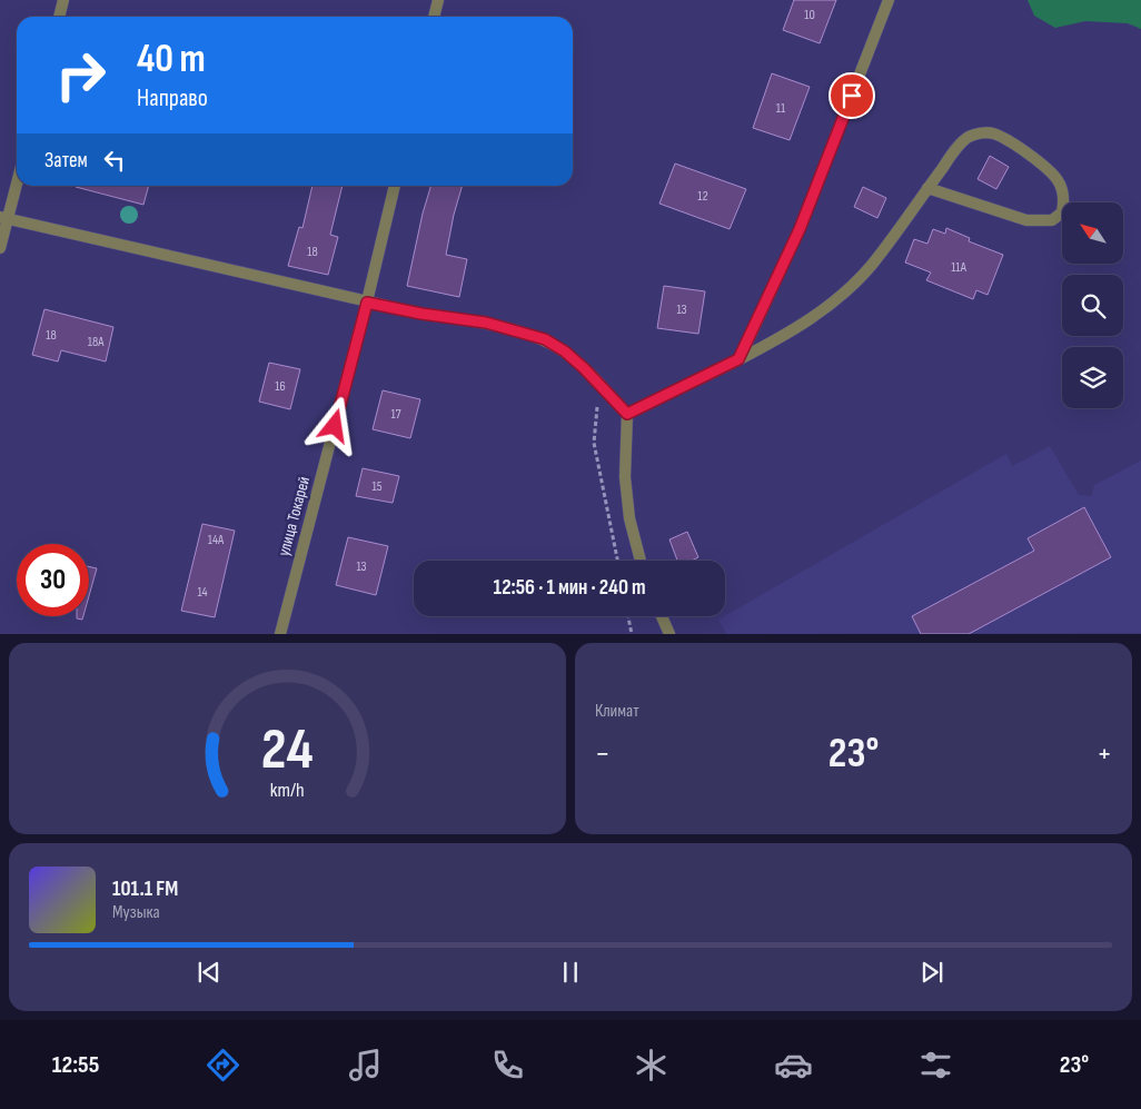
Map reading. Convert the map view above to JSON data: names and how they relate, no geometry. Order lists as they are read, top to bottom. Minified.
{"streets":{"street":["улица Токарей"]},"house_numbers":["10","11","12","18","11А","13","18","18А","16","17","15","14А","13","14"],"north":"top left","page":{"turn":["40 m","Направо"],"then":"Затем","limit":"30","trip":"12:56 · 1 мин · 240 m","tile":"Климат","heat":["−","23°","+"],"song":["101.1 FM","Музыка"],"tabs":["12:55","23°"],"gauge":["24","km/h"]}}
